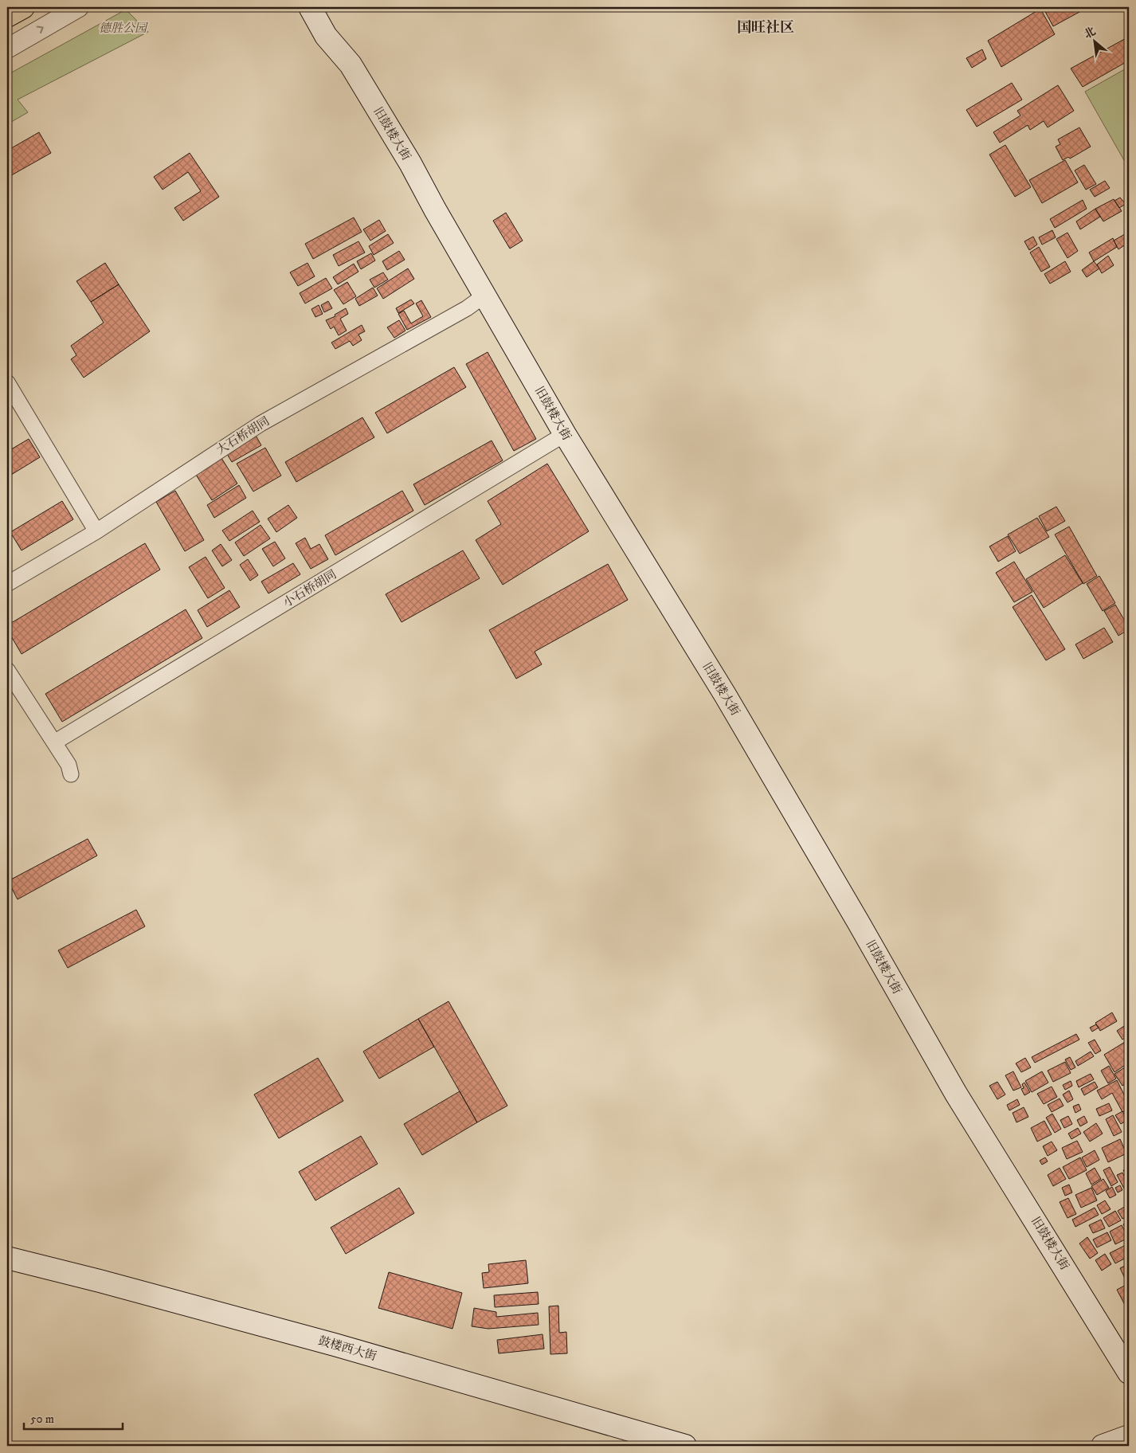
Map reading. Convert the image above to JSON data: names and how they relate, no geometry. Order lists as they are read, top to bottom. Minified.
{"streets":{"main road":["旧鼓楼大街","鼓楼西大街"],"street":["大石桥胡同","小石桥胡同"]},"crossings":[["旧鼓楼大街","大石桥胡同"],["旧鼓楼大街","小石桥胡同"]],"districts":["国旺社区"],"parks":["德胜公园"],"scale_bar":"50 m","north":"top left"}
